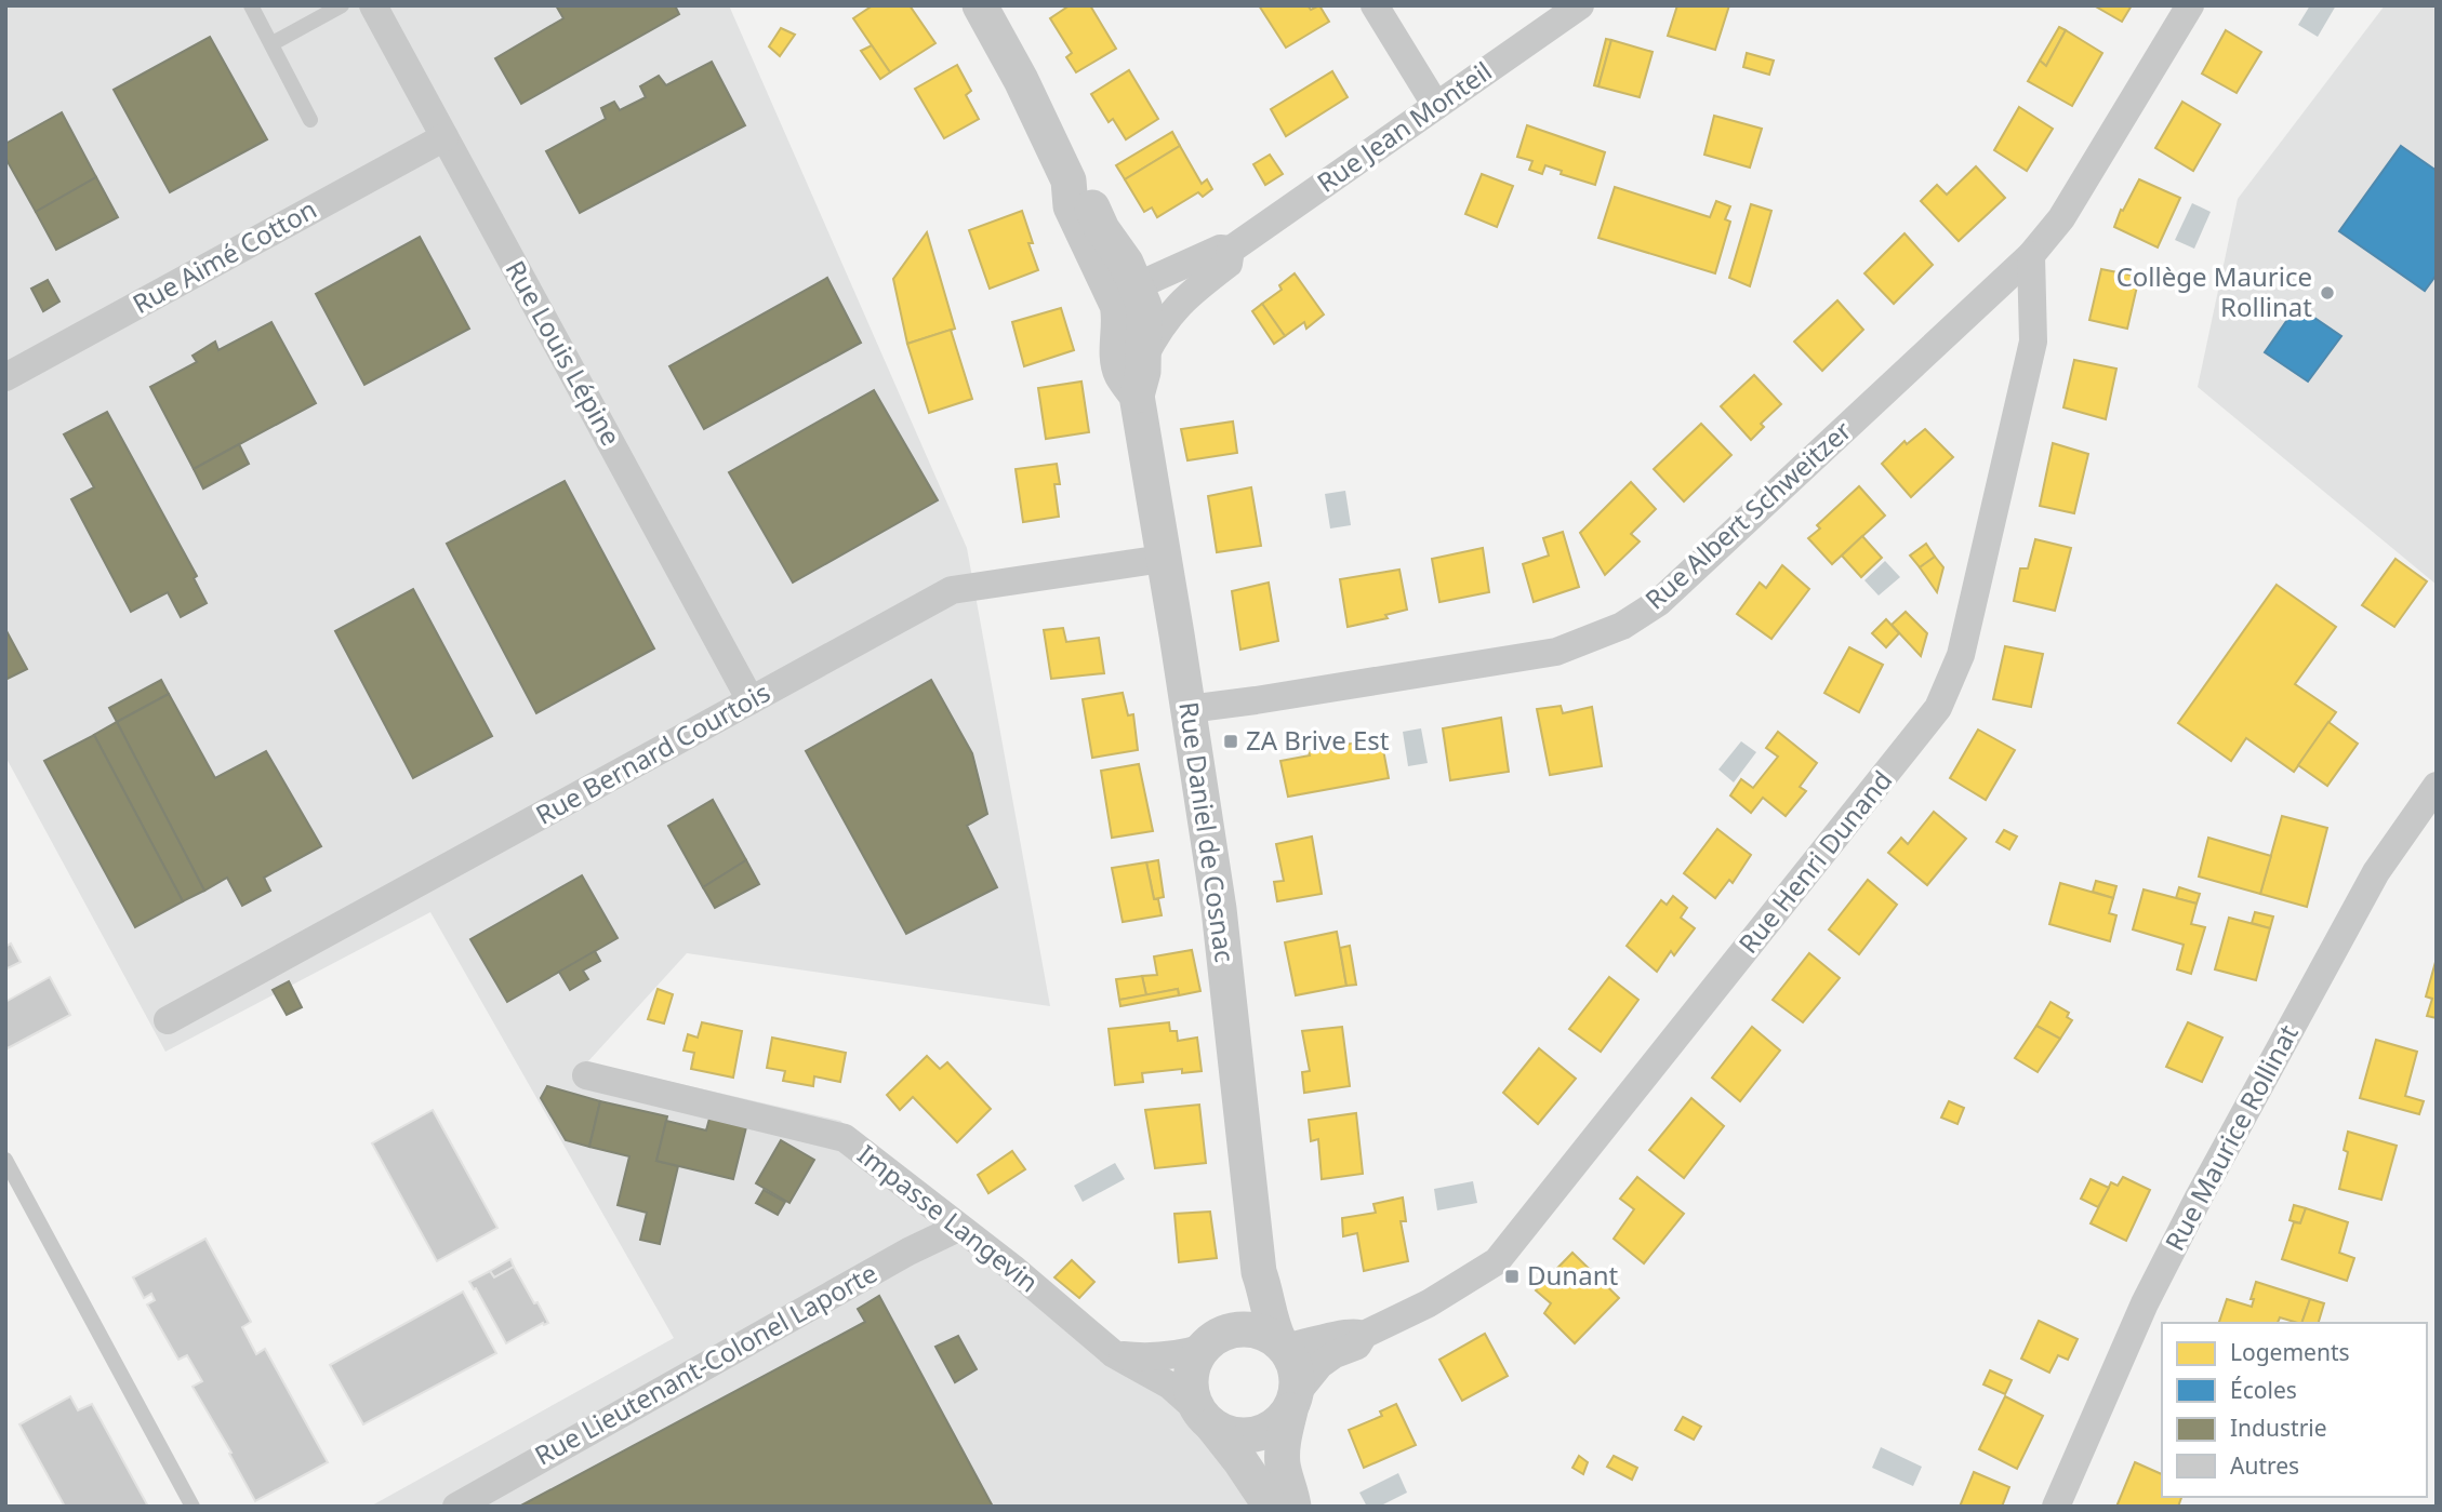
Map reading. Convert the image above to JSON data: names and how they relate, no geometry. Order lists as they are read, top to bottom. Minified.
{"streets":{"street":["Rue Jean Monteil","Rue Aimé Cotton","Rue Louis Lépine","Rue Albert Schweitzer","Rue Bernard Courtois","Rue Daniel de Cosnac","Rue Henri Dunand","Rue Maurice Rollinat","Impasse Langevin","Rue Lieutenant-Colonel Laporte"]},"crossings":[["Rue Jean Monteil","Rue Daniel de Cosnac"],["Rue Aimé Cotton","Rue Louis Lépine"],["Rue Louis Lépine","Rue Bernard Courtois"],["Rue Albert Schweitzer","Rue Daniel de Cosnac"],["Rue Albert Schweitzer","Rue Henri Dunand"],["Rue Bernard Courtois","Rue Daniel de Cosnac"],["Rue Daniel de Cosnac","Rue Henri Dunand"],["Rue Daniel de Cosnac","Impasse Langevin"],["Rue Henri Dunand","Impasse Langevin"],["Impasse Langevin","Rue Lieutenant-Colonel Laporte"]],"places":{"other":["Collège Maurice Rollinat"],"transit":["ZA Brive Est","Dunant"]},"legend":["Logements","Écoles","Industrie","Autres"]}
